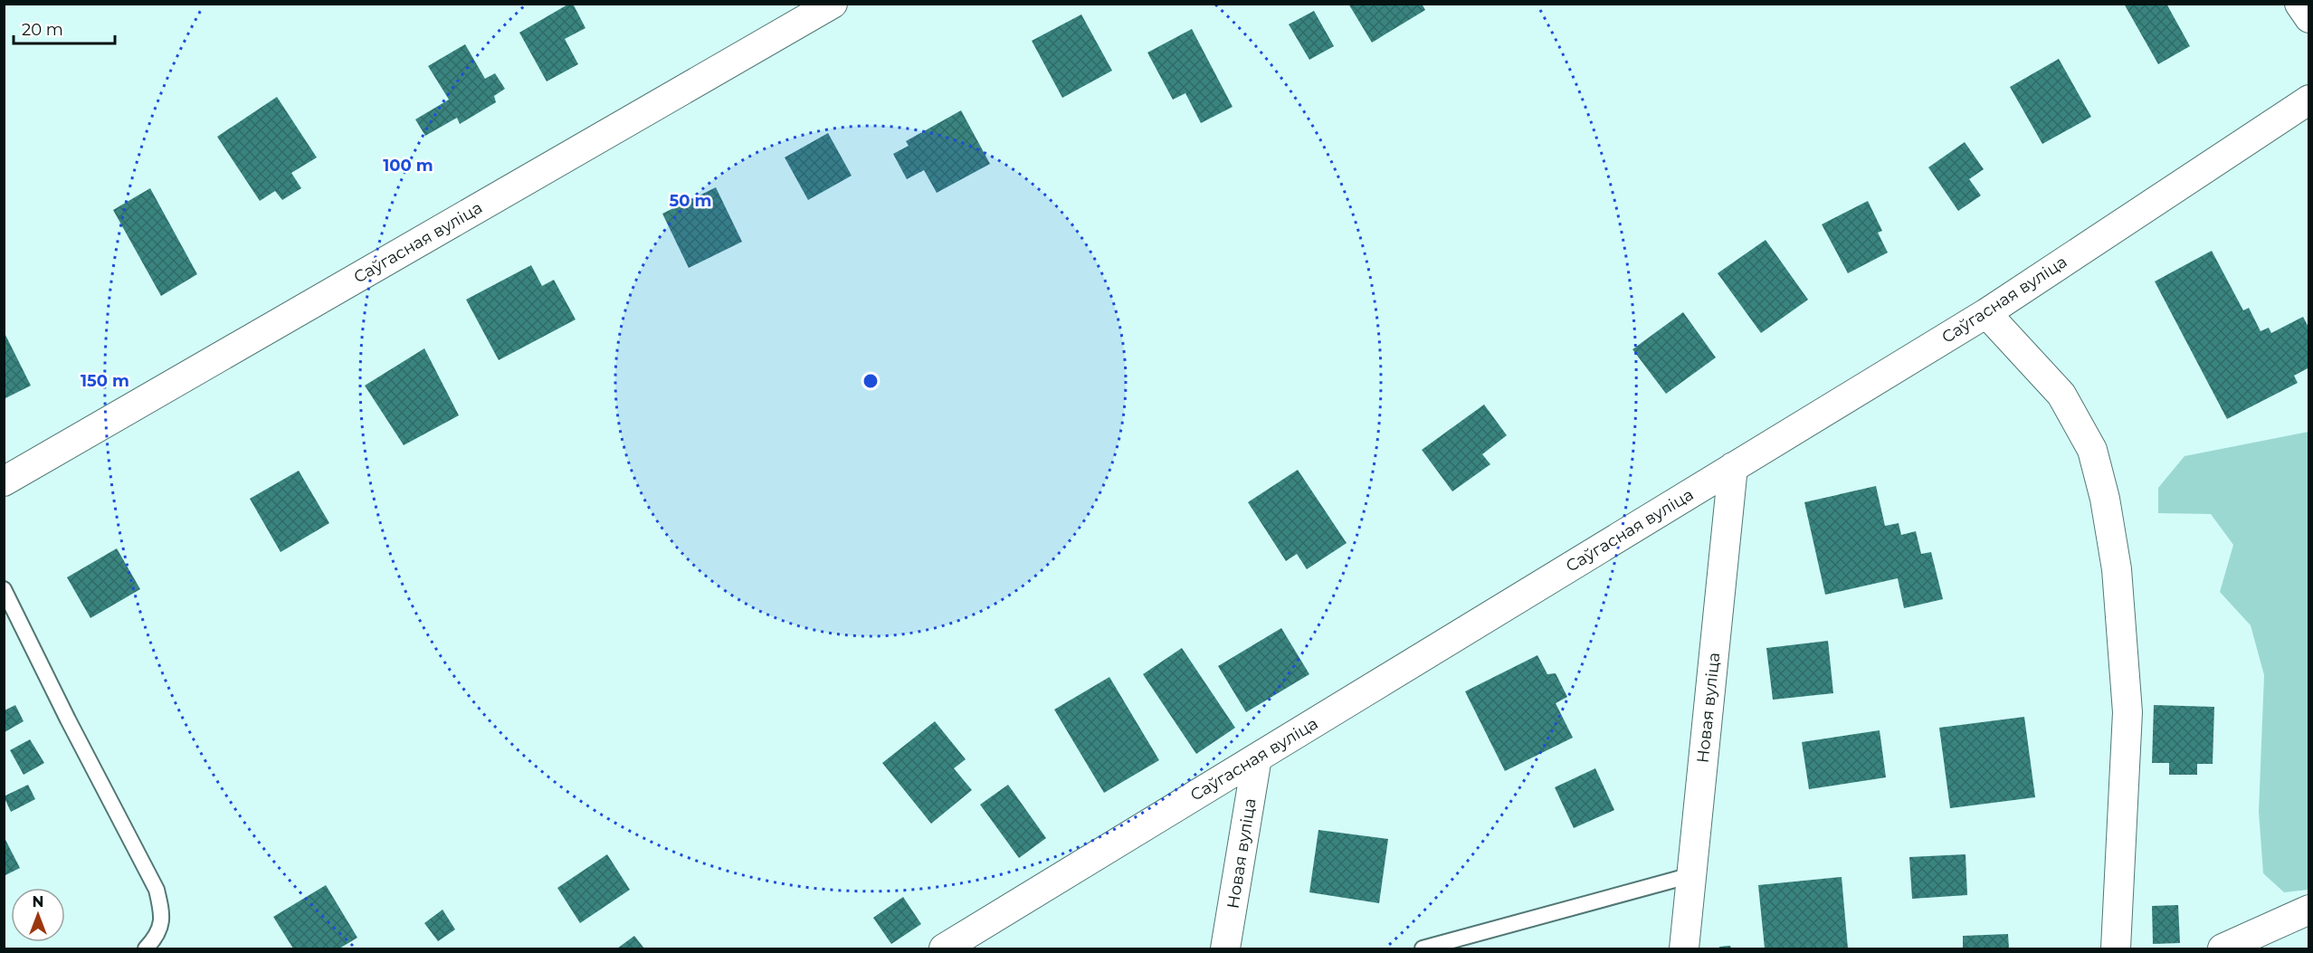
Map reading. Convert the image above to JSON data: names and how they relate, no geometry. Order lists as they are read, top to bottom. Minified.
{"streets":{"street":["Саўгасная вуліца","Новая вуліца"]},"crossings":[["Саўгасная вуліца","Новая вуліца"]],"scale_bar":"20 m","north":"top","rings":["100 m","50 m","150 m"]}
